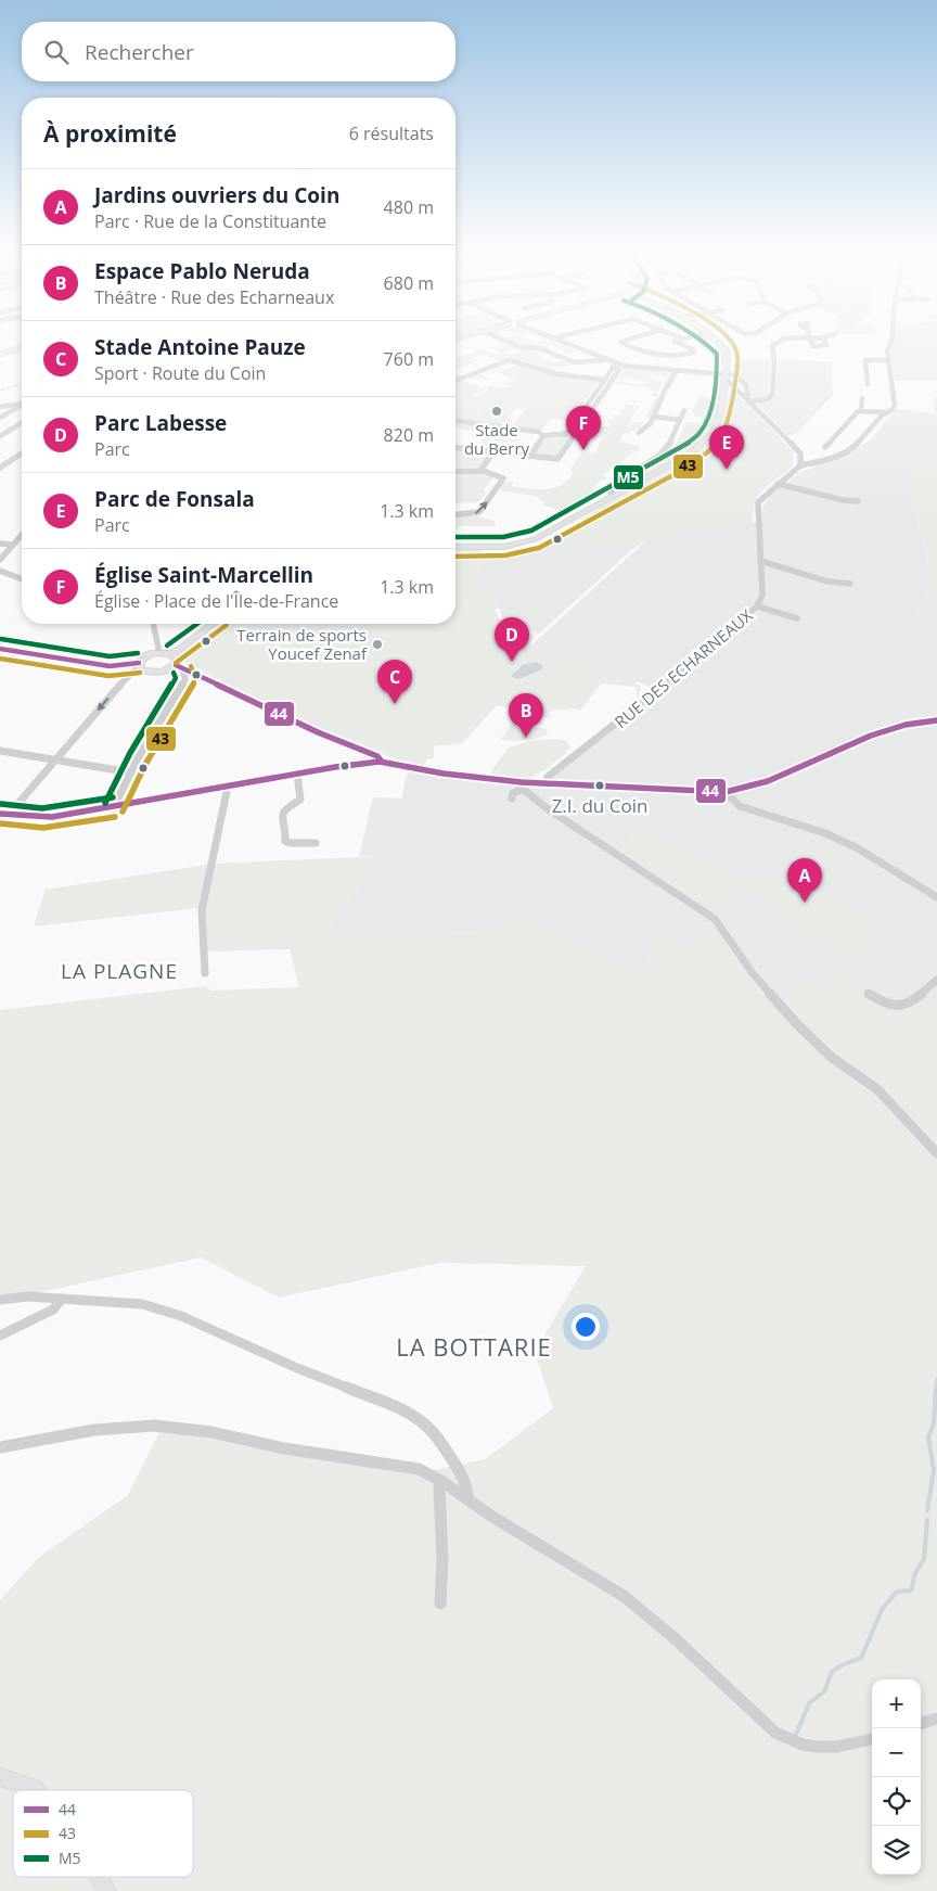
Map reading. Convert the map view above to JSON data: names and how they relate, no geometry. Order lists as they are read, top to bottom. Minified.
{"streets":{"street":["RUE DES ECHARNEAUX"]},"districts":["LA PLAGNE","LA BOTTARIE"],"places":["Stade du Berry","Terrain de sports Youcef Zenaf","Z.I. du Coin"],"lines":["transit line 43","transit line M5","transit line 44"],"legend":["44","43","M5"],"page":{"search":"Rechercher","heading":["À proximité","6 résultats"],"list":[{"mark":"A","name":"Jardins ouvriers du Coin","note":"Parc · Rue de la Constituante","value":"480 m"},{"mark":"B","name":"Espace Pablo Neruda","note":"Théâtre · Rue des Echarneaux","value":"680 m"},{"mark":"C","name":"Stade Antoine Pauze","note":"Sport · Route du Coin","value":"760 m"},{"mark":"D","name":"Parc Labesse","note":"Parc","value":"820 m"},{"mark":"E","name":"Parc de Fonsala","note":"Parc","value":"1.3 km"},{"mark":"F","name":"Église Saint-Marcellin","note":"Église · Place de l'Île-de-France","value":"1.3 km"}],"pins":["F","E","D","C","B","A"],"map_buttons":["+","−"]}}
